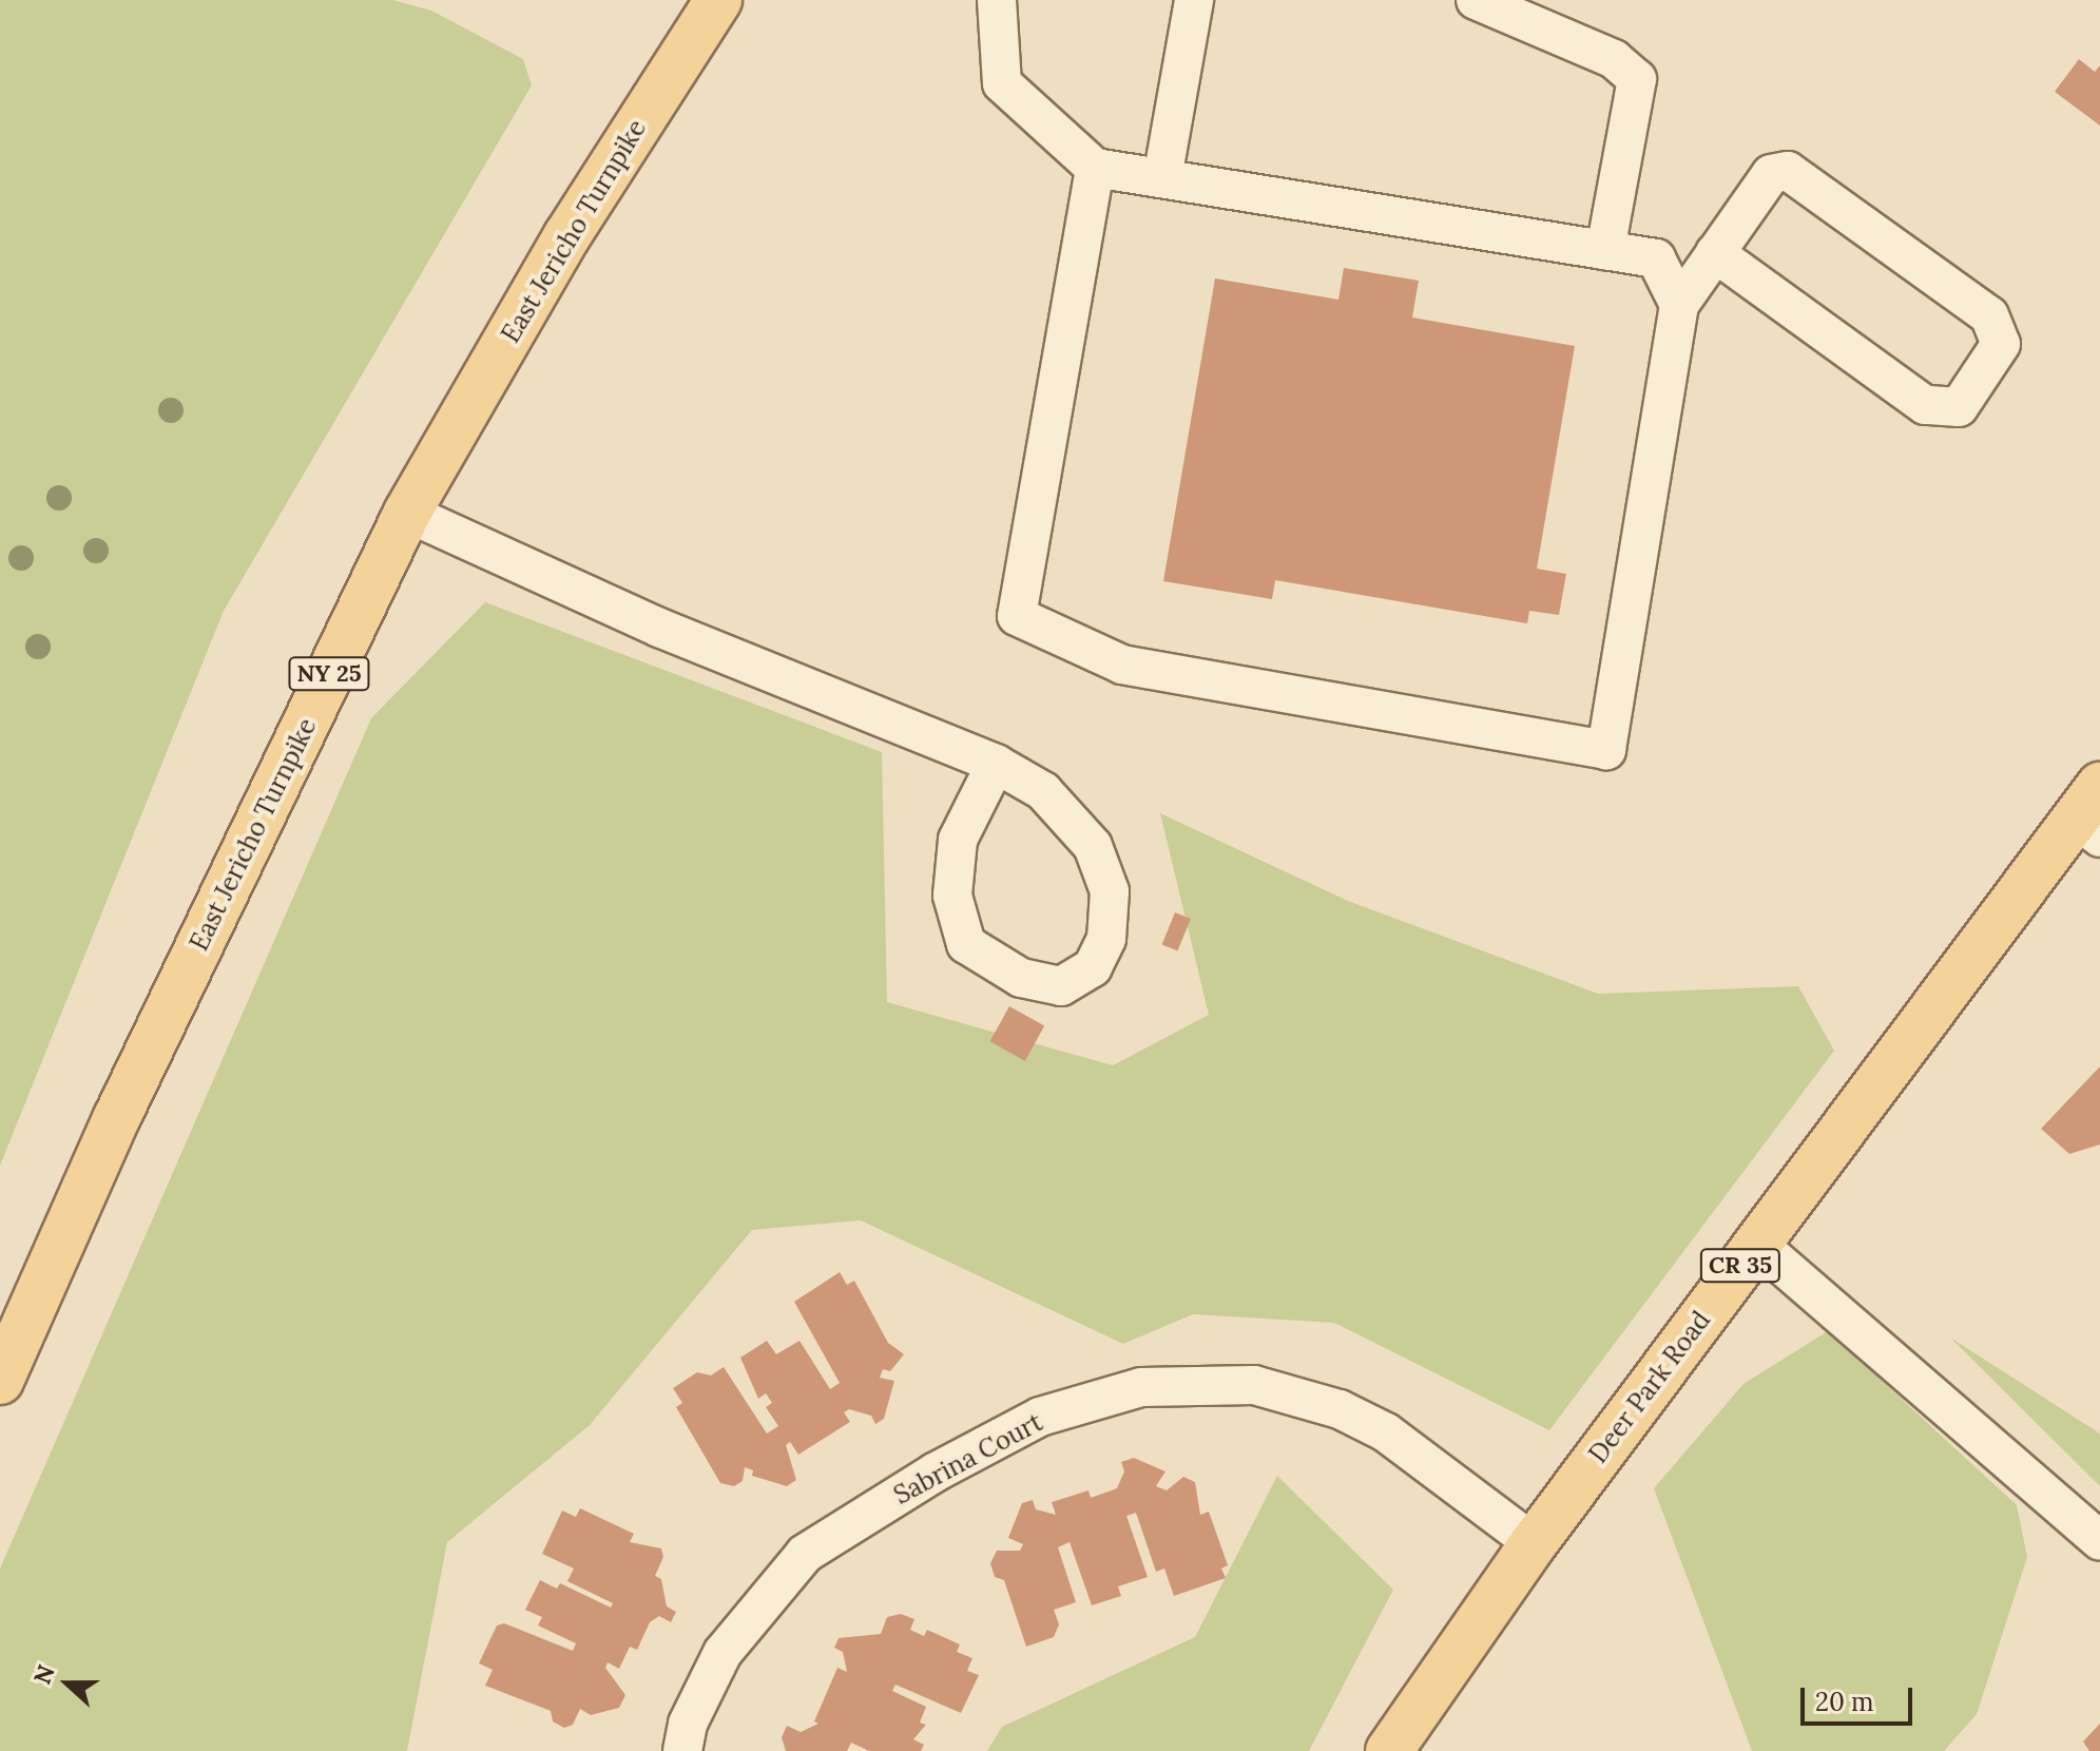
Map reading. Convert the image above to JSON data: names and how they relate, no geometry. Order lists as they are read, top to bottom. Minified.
{"streets":{"main road":["East Jericho Turnpike","NY 25","CR 35","Deer Park Road"],"street":["Sabrina Court"]},"crossings":[["Deer Park Road","Sabrina Court"]],"scale_bar":"20 m","north":"left"}
